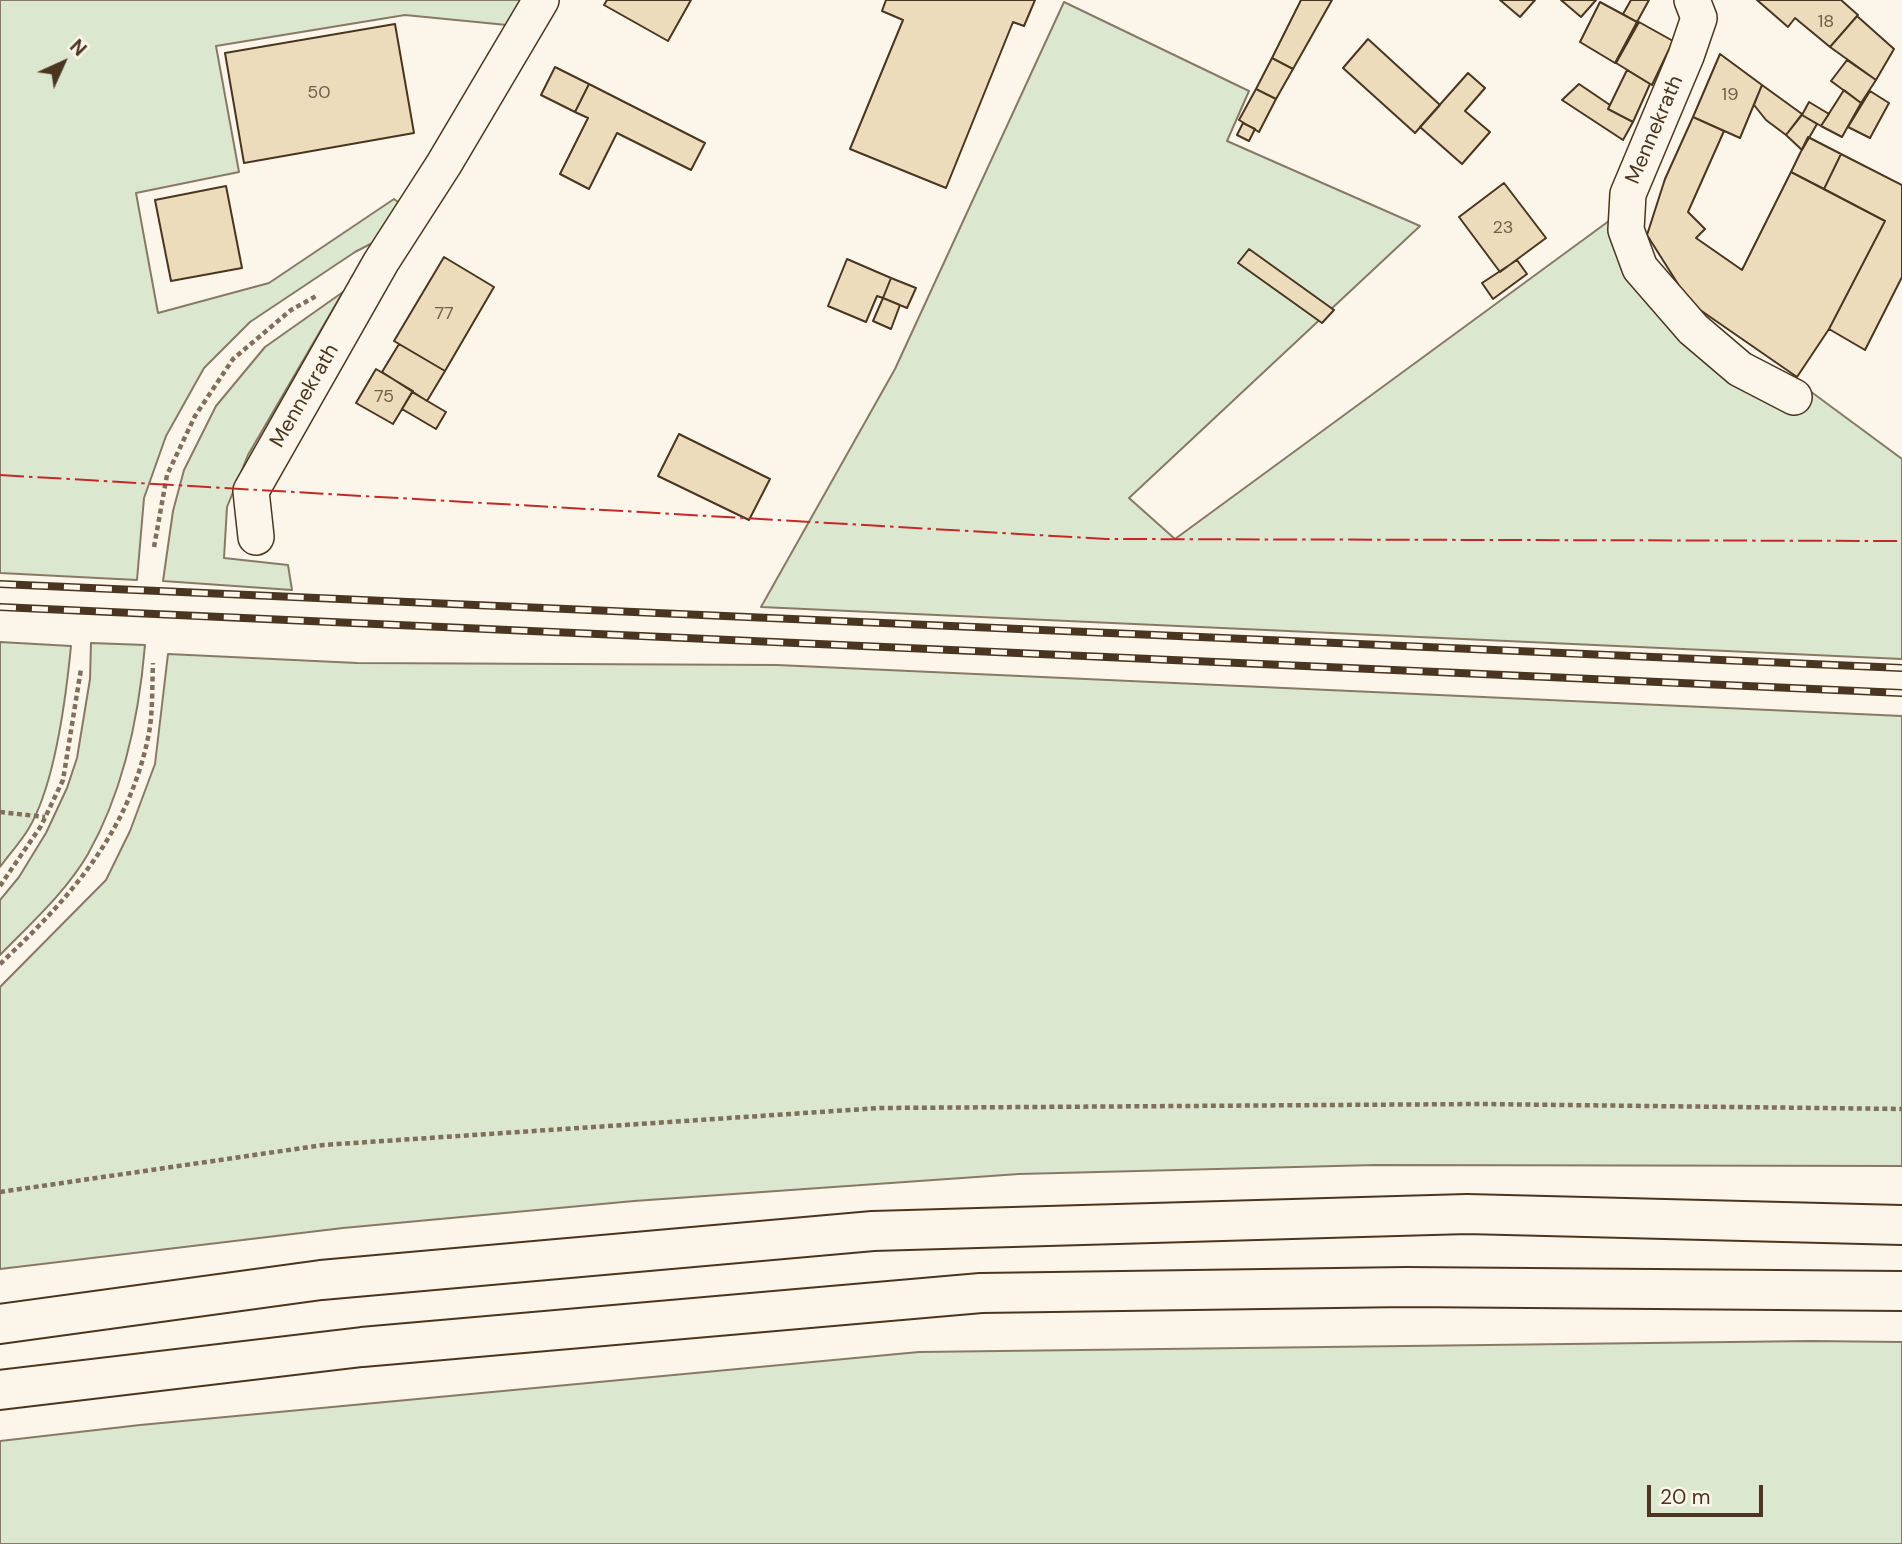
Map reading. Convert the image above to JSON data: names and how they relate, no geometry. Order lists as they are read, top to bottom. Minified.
{"streets":{"street":["Mennekrath"]},"house_numbers":["18","50","19","23","77","75"],"scale_bar":"20 m","north":"top right"}
